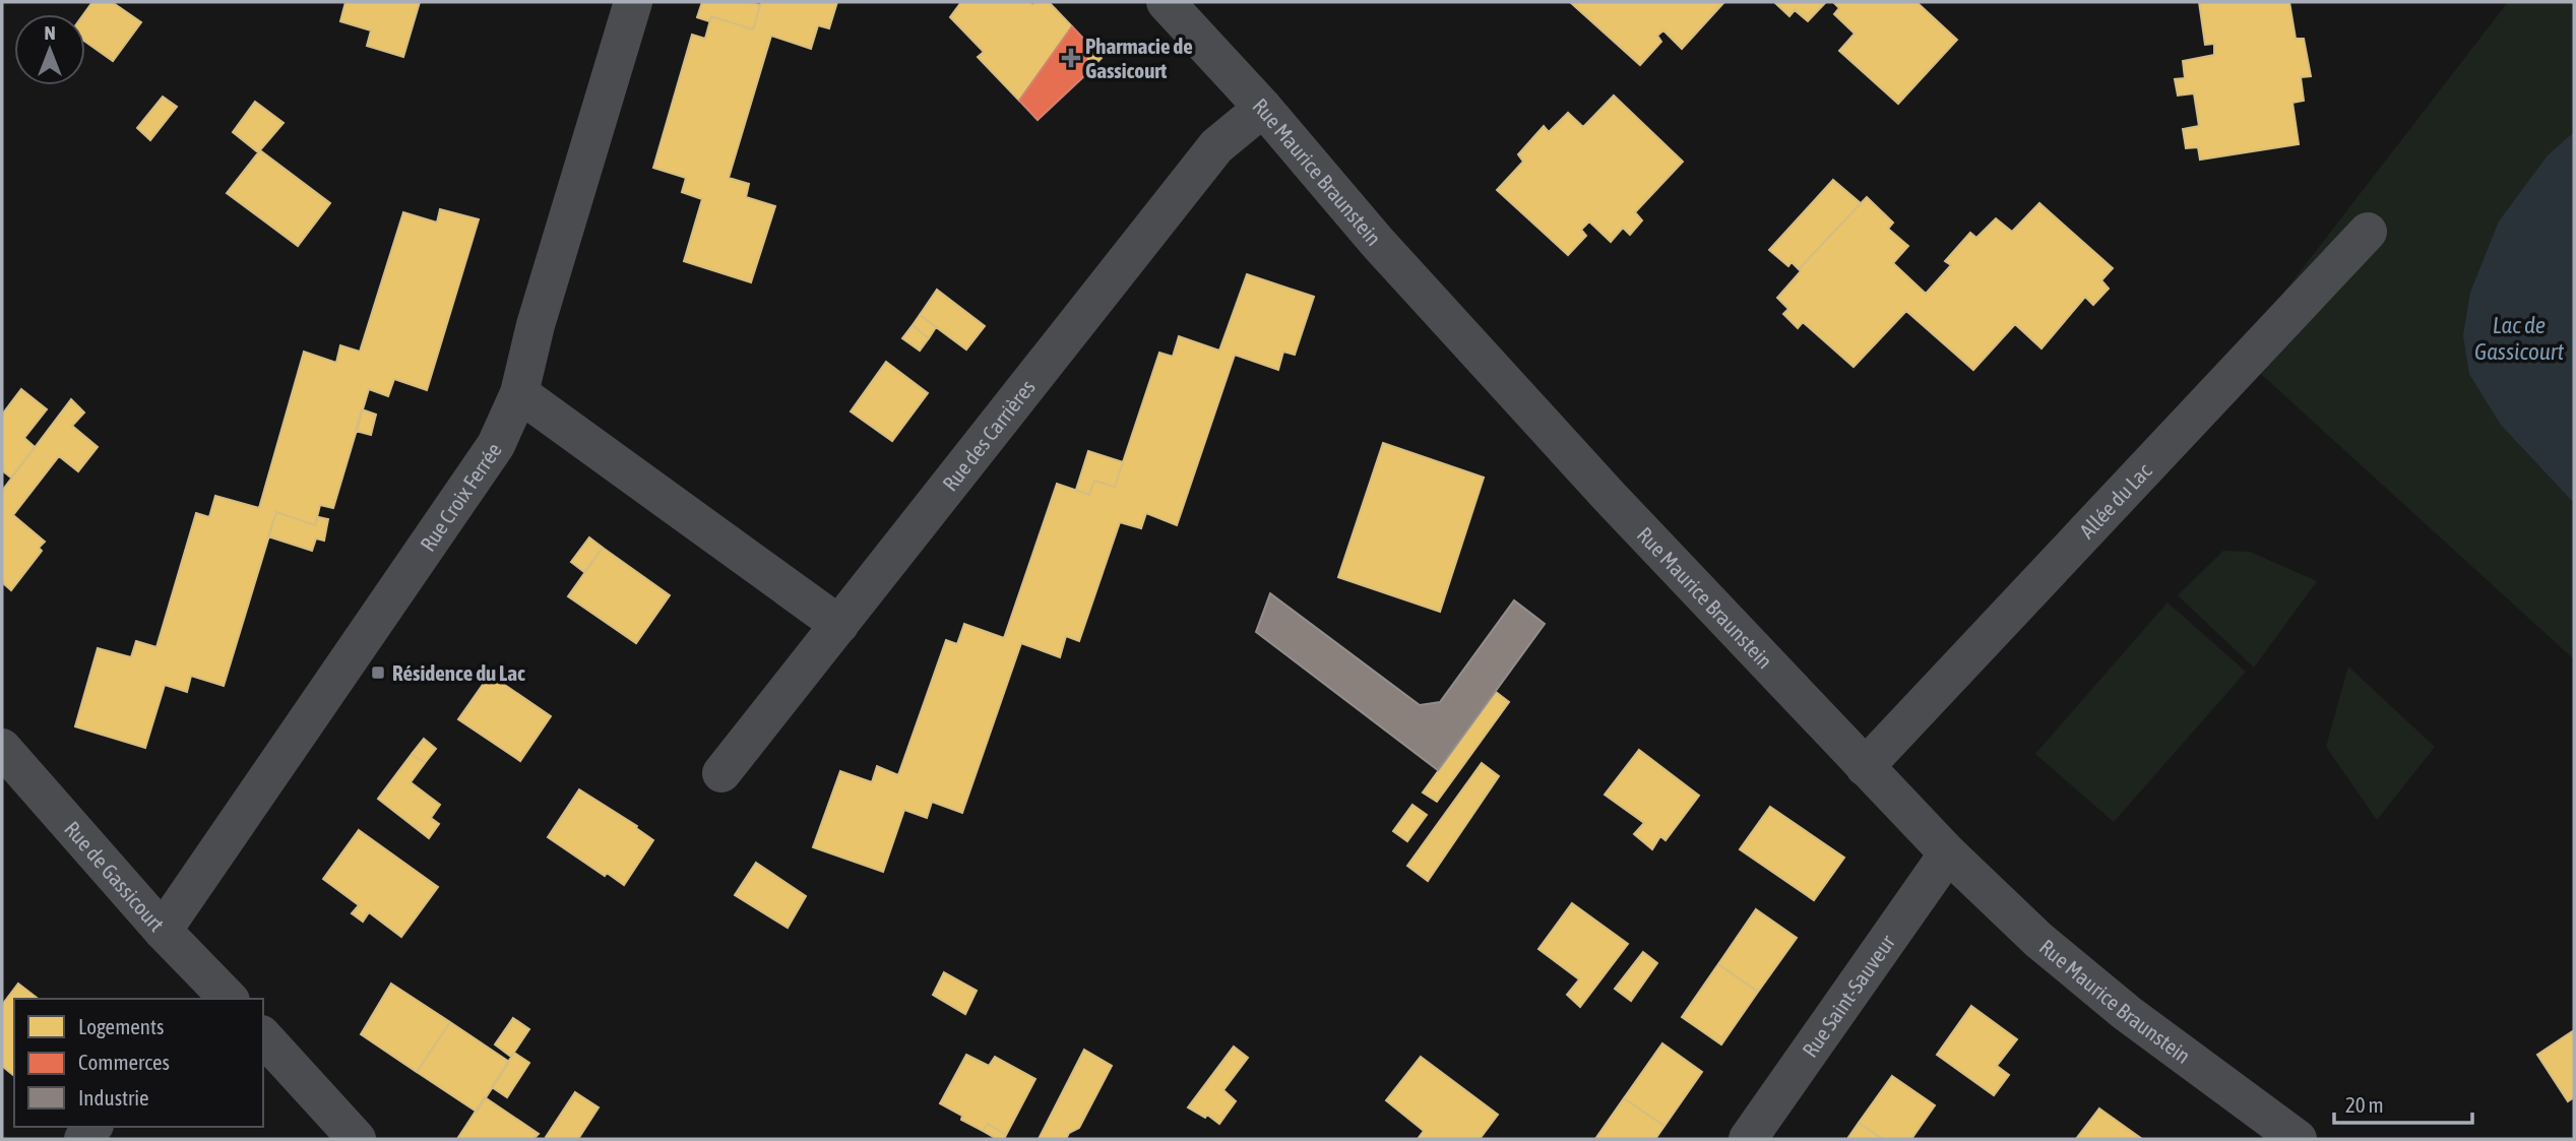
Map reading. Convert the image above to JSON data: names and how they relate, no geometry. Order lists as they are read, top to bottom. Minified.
{"streets":{"street":["Rue Maurice Braunstein","Rue des Carrières","Rue Croix Ferrée","Allée du Lac","Rue de Gassicourt","Rue Saint-Sauveur"]},"crossings":[["Rue Maurice Braunstein","Rue des Carrières"],["Rue Maurice Braunstein","Allée du Lac"],["Rue Maurice Braunstein","Rue Saint-Sauveur"],["Rue Croix Ferrée","Rue de Gassicourt"]],"water":["Lac de Gassicourt"],"places":{"health":["Pharmacie de Gassicourt"],"transit":["Résidence du Lac"]},"legend":["Logements","Commerces","Industrie"],"scale_bar":"20 m","north":"top"}
